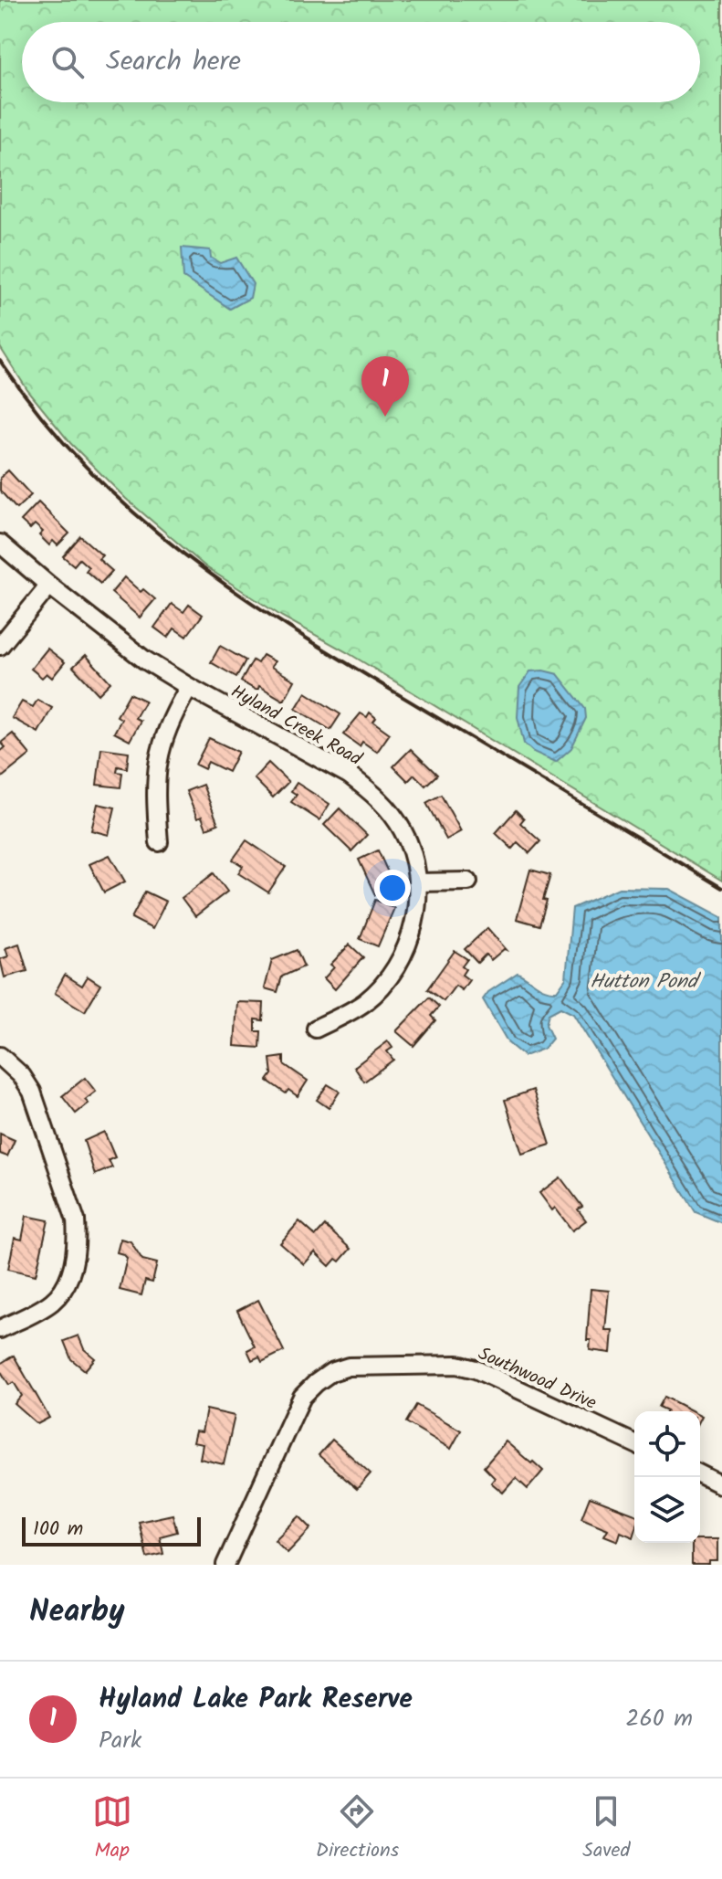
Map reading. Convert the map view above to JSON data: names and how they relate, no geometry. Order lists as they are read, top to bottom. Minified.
{"streets":{"street":["Hyland Creek Road","Southwood Drive"]},"water":["Hutton Pond"],"scale_bar":"100 m","page":{"search":"Search here","pins":"1","scale":"100 m","heading":"Nearby","list":[{"mark":"1","name":"Hyland Lake Park Reserve","note":"Park","value":"260 m"}],"nav":["Map","Directions","Saved"]}}
